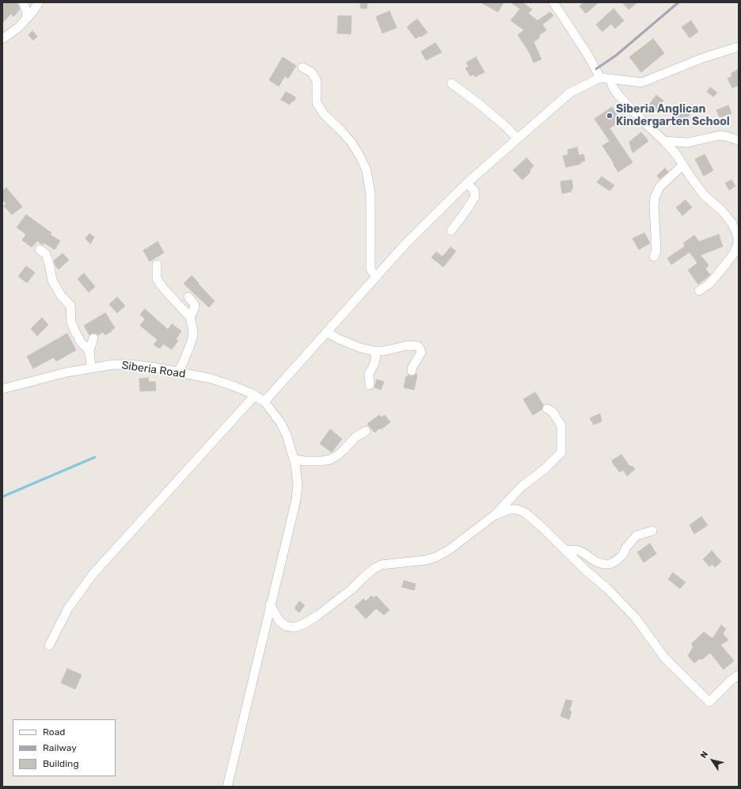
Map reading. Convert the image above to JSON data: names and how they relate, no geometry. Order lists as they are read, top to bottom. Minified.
{"streets":{"street":["Siberia Road"]},"places":["Siberia Anglican Kindergarten School"],"legend":["Road","Railway","Building"],"north":"top left"}
